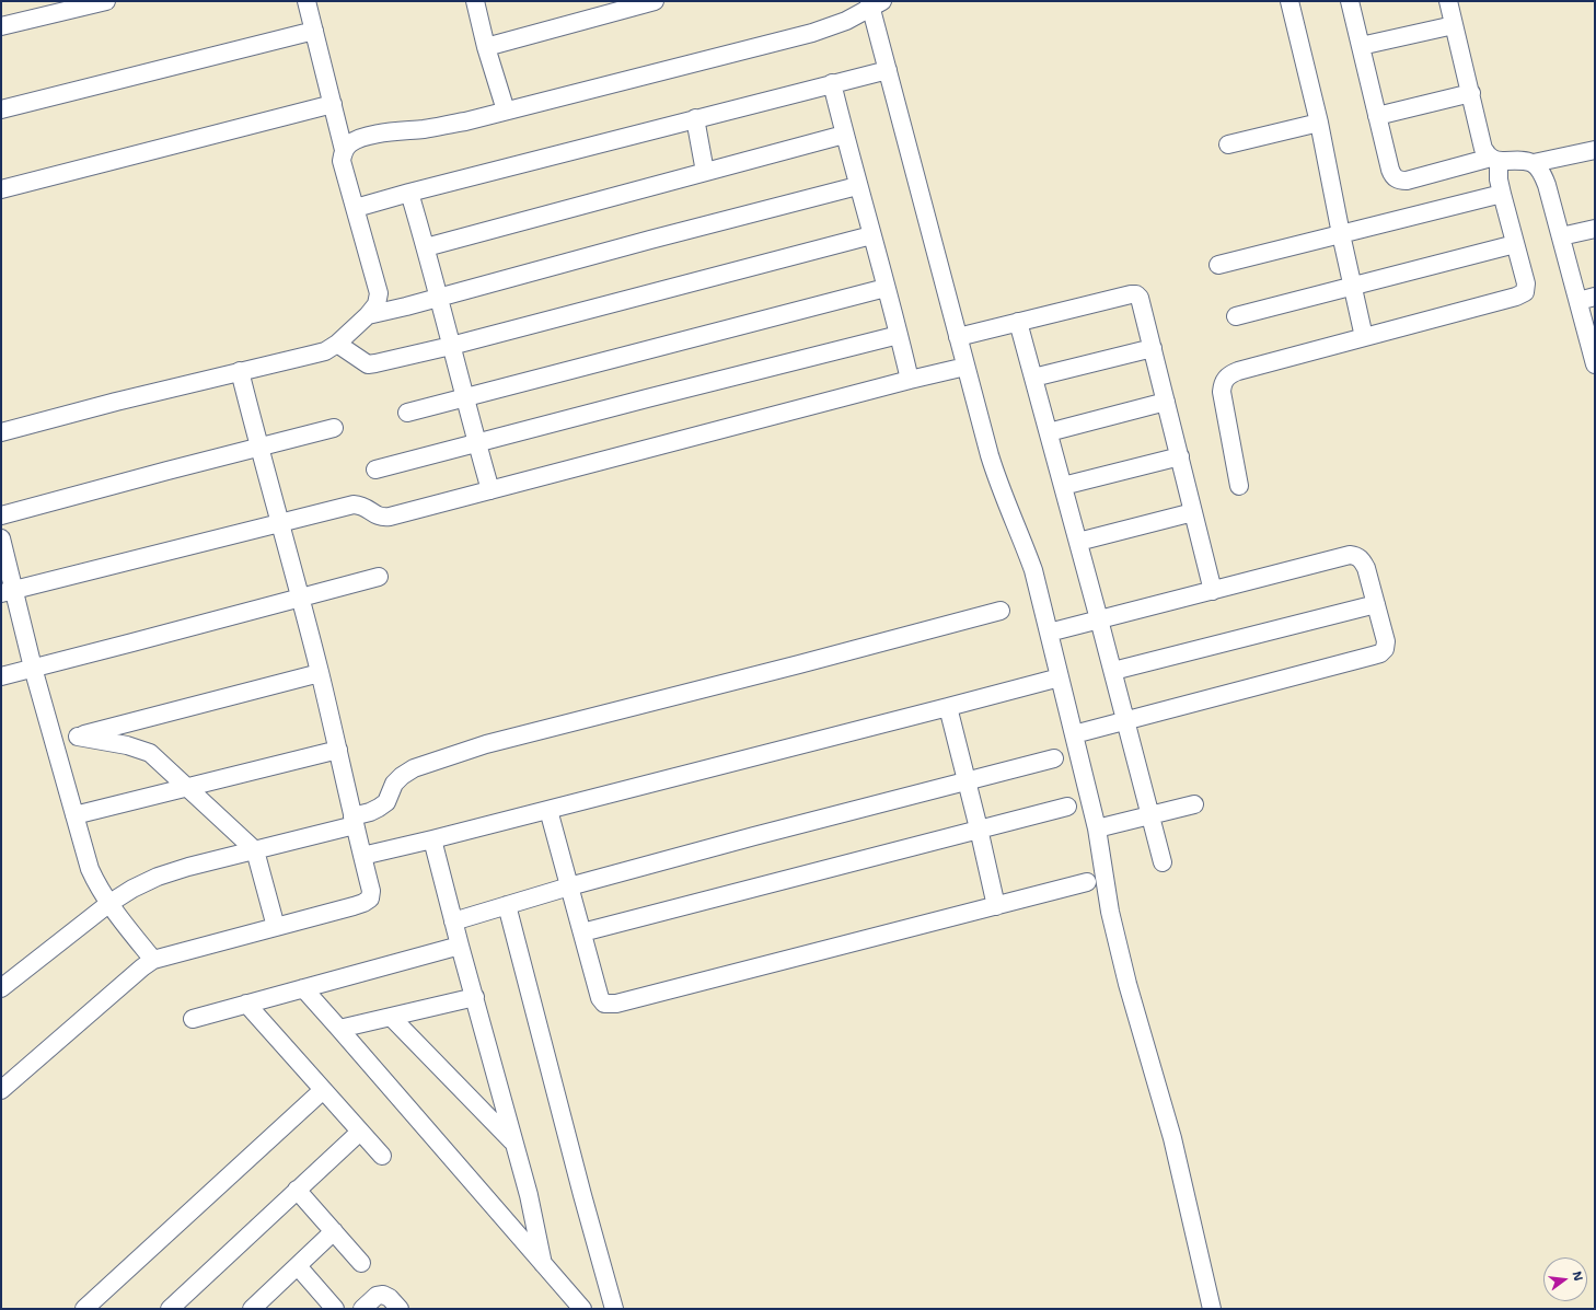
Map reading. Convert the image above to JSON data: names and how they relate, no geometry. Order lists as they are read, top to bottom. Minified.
{"north":"right"}
